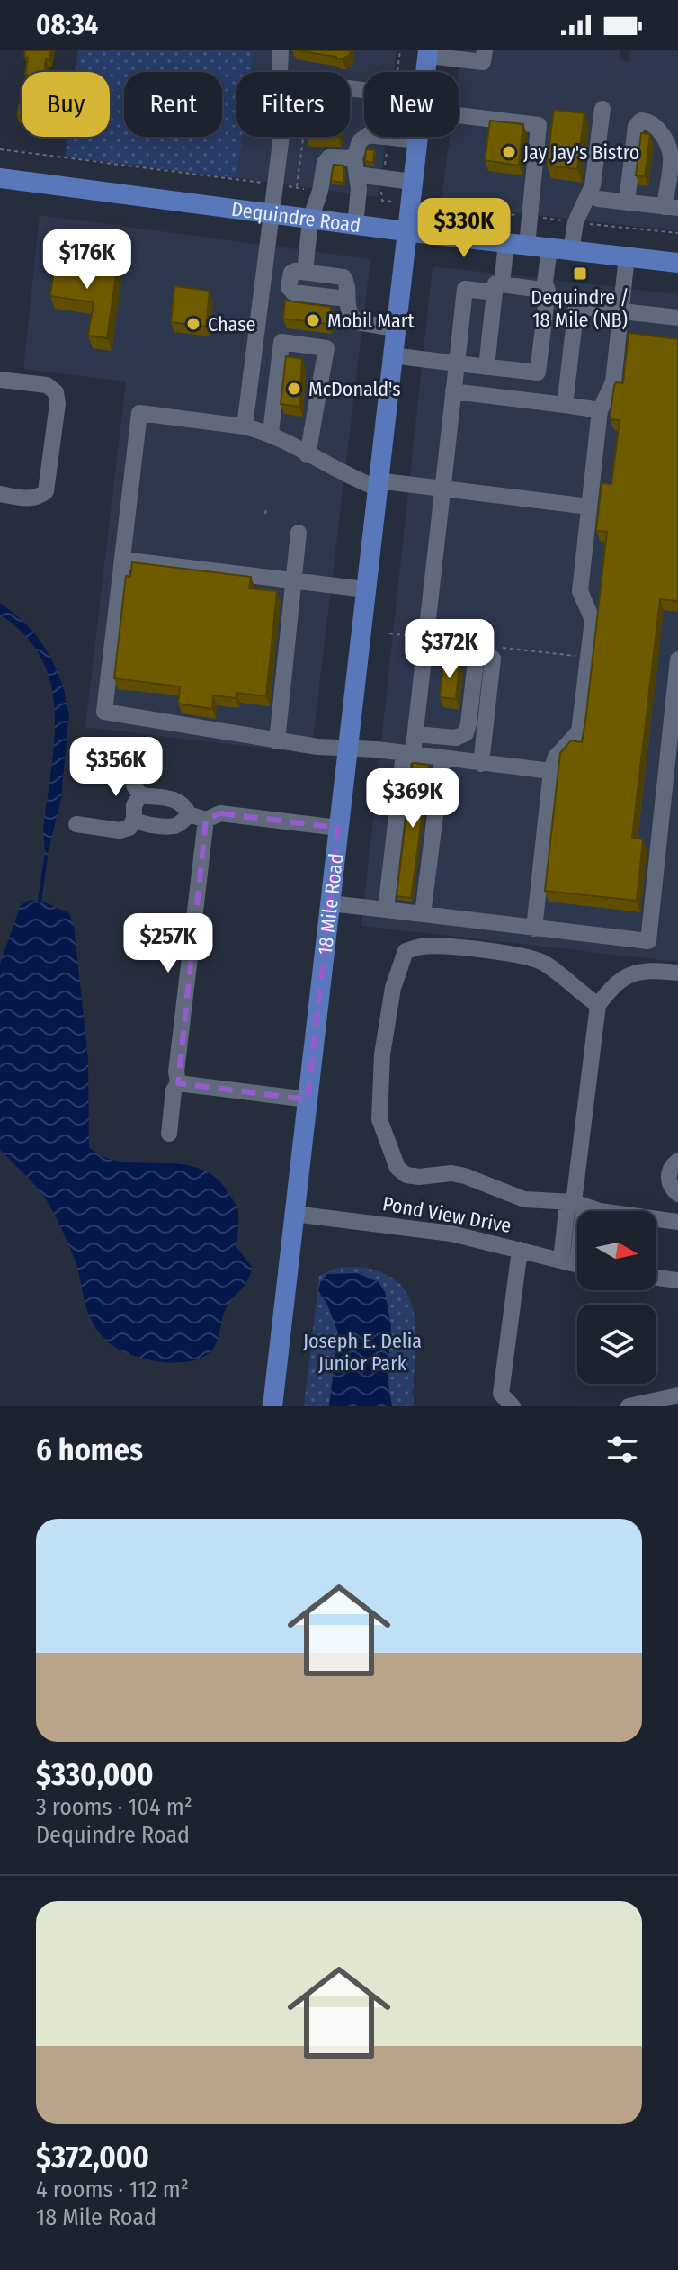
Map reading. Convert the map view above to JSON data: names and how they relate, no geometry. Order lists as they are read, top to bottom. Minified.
{"streets":{"main road":["Dequindre Road","18 Mile Road"],"street":["Pond View Drive"]},"crossings":[["Dequindre Road","18 Mile Road"],["18 Mile Road","Pond View Drive"]],"parks":["Joseph E. Delia Junior Park"],"places":{"other":["Jay Jay's Bistro","Mobil Mart","Chase","McDonald's"],"transit":["Dequindre / 18 Mile (NB)"]},"north":"right","page":{"status":"08:34","chip":["Buy","Rent","Filters","New"],"price":["$330K","$176K","$372K","$356K","$369K","$257K"],"heading":"6 homes","list":[{"name":"$330,000","note":"3 rooms · 104 m² · Dequindre Road"},{"name":"$372,000","note":"4 rooms · 112 m² · 18 Mile Road"}]}}
